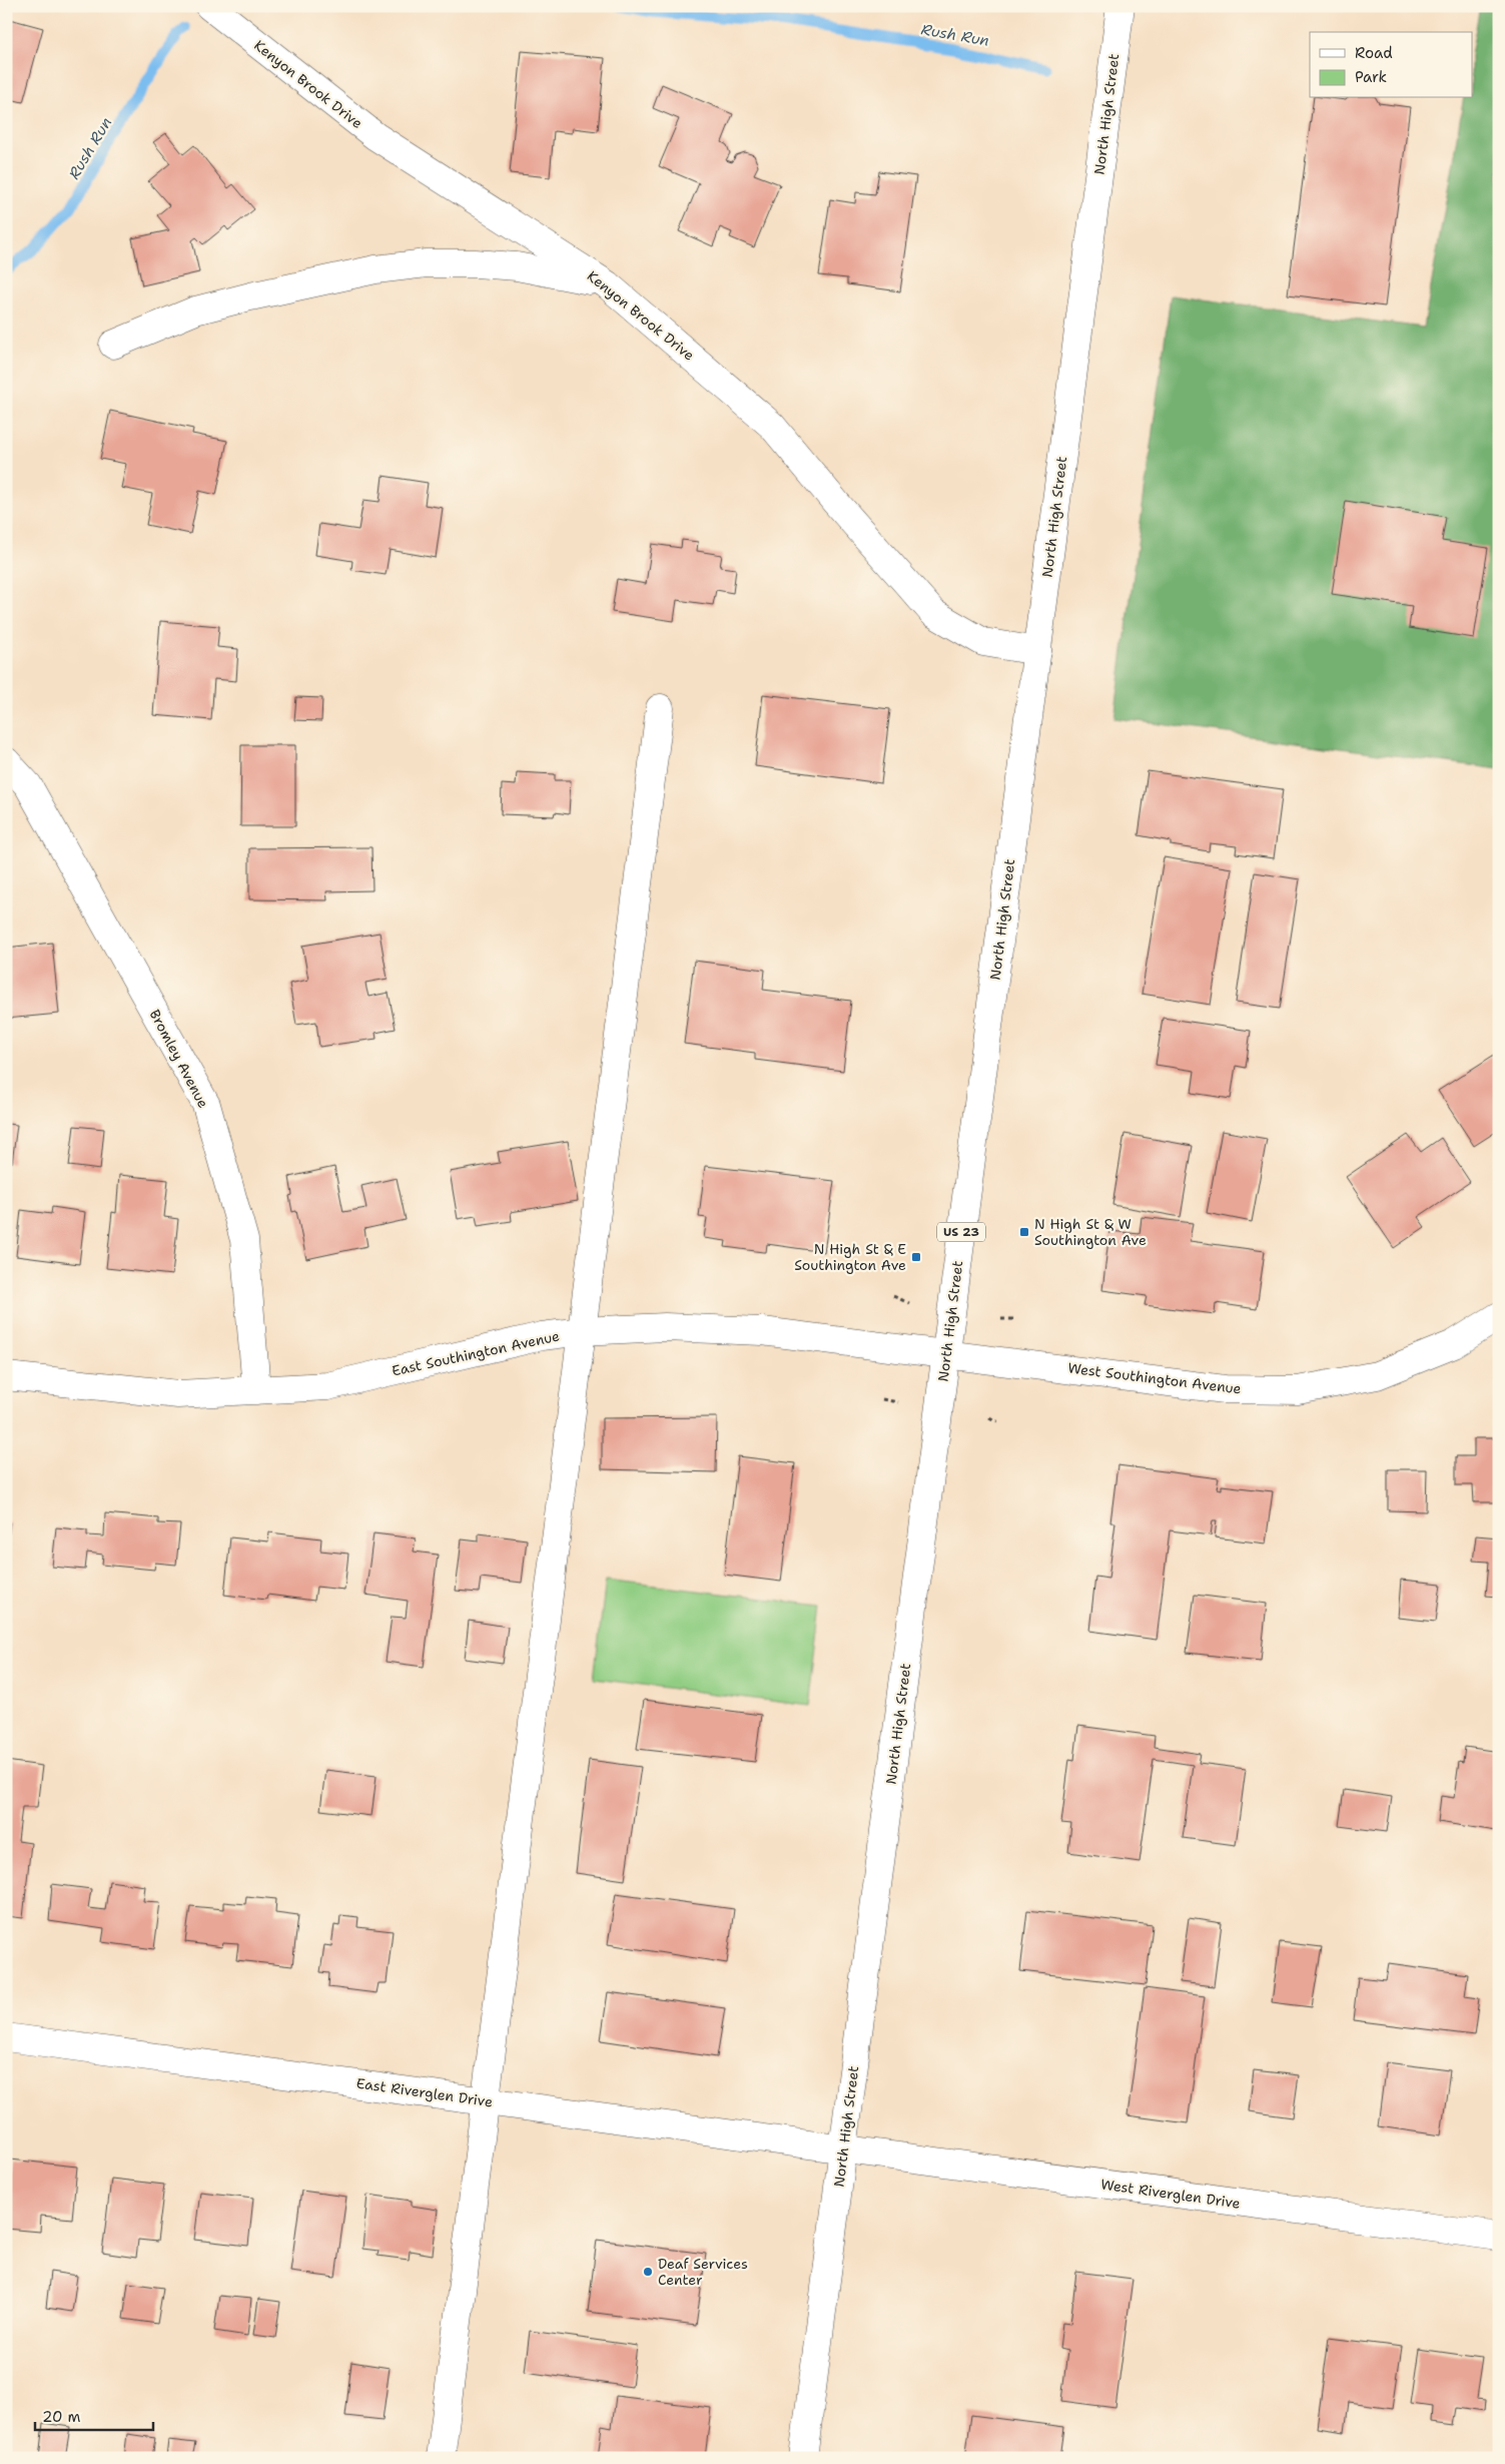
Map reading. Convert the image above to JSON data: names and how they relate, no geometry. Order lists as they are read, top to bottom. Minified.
{"streets":{"street":["Kenyon Brook Drive","North High Street","Bromley Avenue","US 23","East Southington Avenue","West Southington Avenue","East Riverglen Drive","West Riverglen Drive"]},"crossings":[["Kenyon Brook Drive","North High Street"],["North High Street","East Southington Avenue"],["North High Street","West Southington Avenue"],["North High Street","East Riverglen Drive"],["North High Street","West Riverglen Drive"],["Bromley Avenue","East Southington Avenue"],["East Southington Avenue","West Southington Avenue"],["East Riverglen Drive","West Riverglen Drive"]],"water":["Rush Run"],"places":{"transit":["N High St & W Southington Ave","N High St & E Southington Ave"],"other":["Deaf Services Center"]},"legend":["Road","Park"],"scale_bar":"20 m"}
